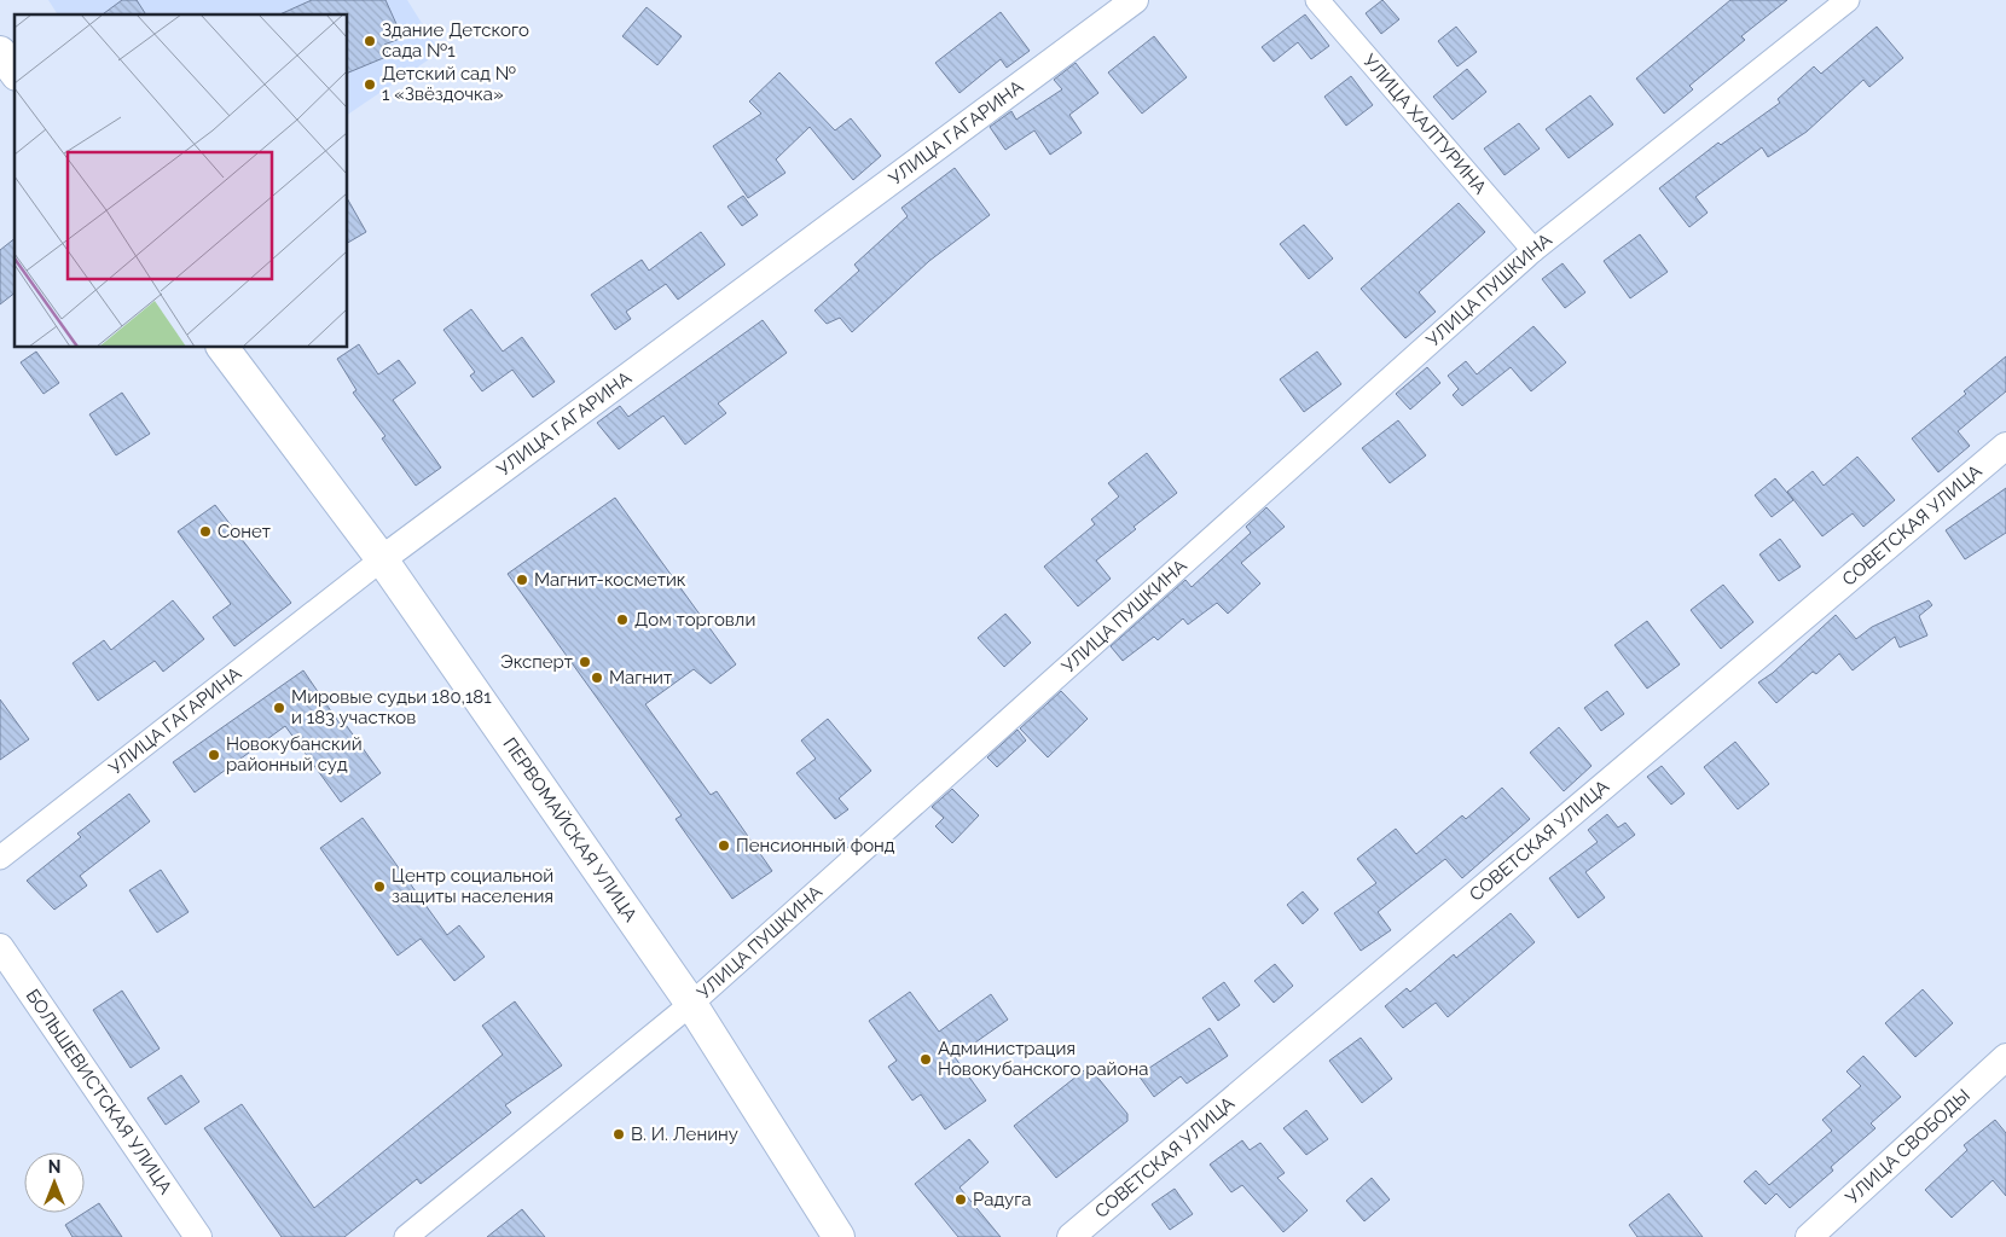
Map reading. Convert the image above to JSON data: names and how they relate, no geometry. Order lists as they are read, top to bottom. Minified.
{"streets":{"main road":["ПЕРВОМАЙСКАЯ УЛИЦА"],"street":["УЛИЦА ХАЛТУРИНА","УЛИЦА ГАГАРИНА","УЛИЦА ПУШКИНА","СОВЕТСКАЯ УЛИЦА","БОЛЬШЕВИСТСКАЯ УЛИЦА","УЛИЦА СВОБОДЫ"]},"crossings":[["УЛИЦА ХАЛТУРИНА","УЛИЦА ПУШКИНА"],["УЛИЦА ГАГАРИНА","ПЕРВОМАЙСКАЯ УЛИЦА"],["УЛИЦА ПУШКИНА","ПЕРВОМАЙСКАЯ УЛИЦА"]],"places":["Здание Детского сада №1","Детский сад № 1 «Звёздочка»","Сонет","Магнит-косметик","Дом торговли","Эксперт","Магнит","Мировые судьи 180,181 и 183 участков","Новокубанский районный суд","Пенсионный фонд","Центр социальной защиты населения","Администрация Новокубанского района","В. И. Ленину","Радуга"],"north":"top"}
